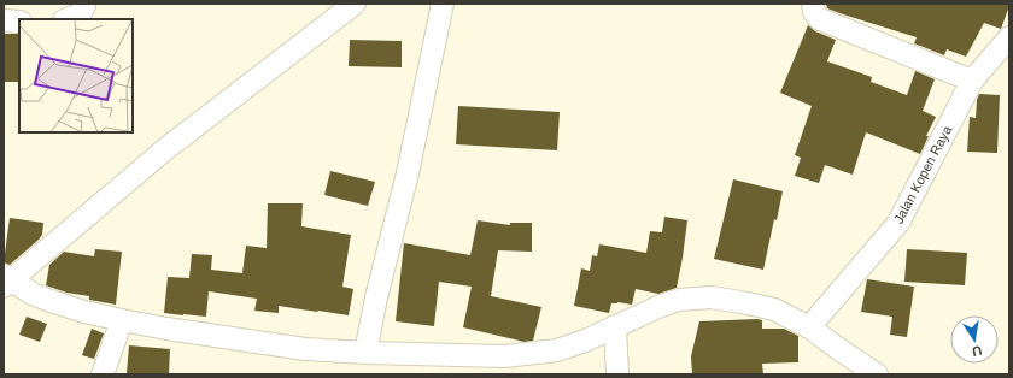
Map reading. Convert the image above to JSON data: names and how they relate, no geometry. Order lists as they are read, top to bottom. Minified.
{"streets":{"street":["Jalan Kopen Raya"]},"north":"bottom"}
